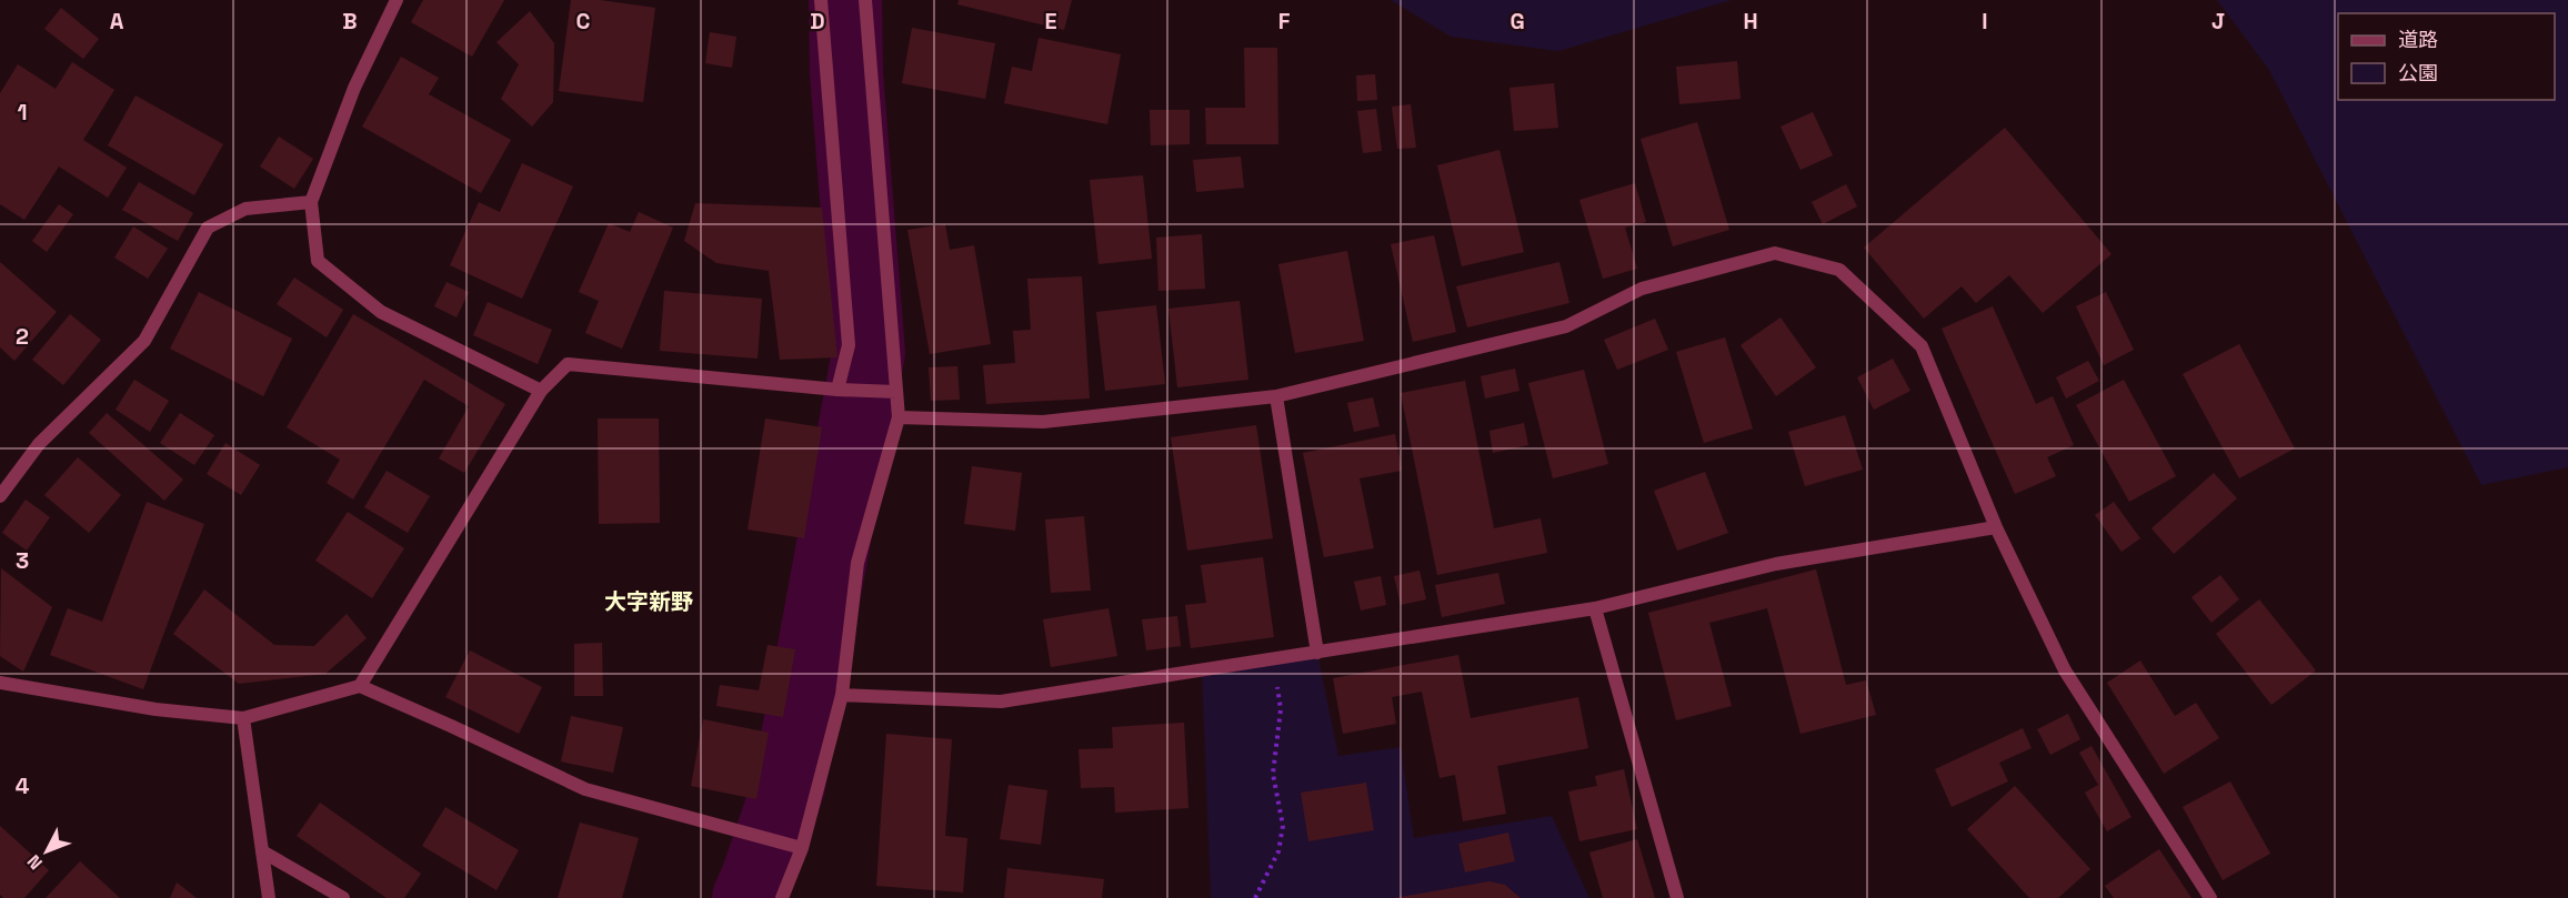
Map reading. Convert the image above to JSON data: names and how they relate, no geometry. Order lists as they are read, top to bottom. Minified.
{"districts":["大字新野"],"legend":["道路","公園"],"north":"bottom left","grid":{"columns":["A","B","C","D","E","F","G","H","I","J"],"rows":["1","2","3","4"]}}
